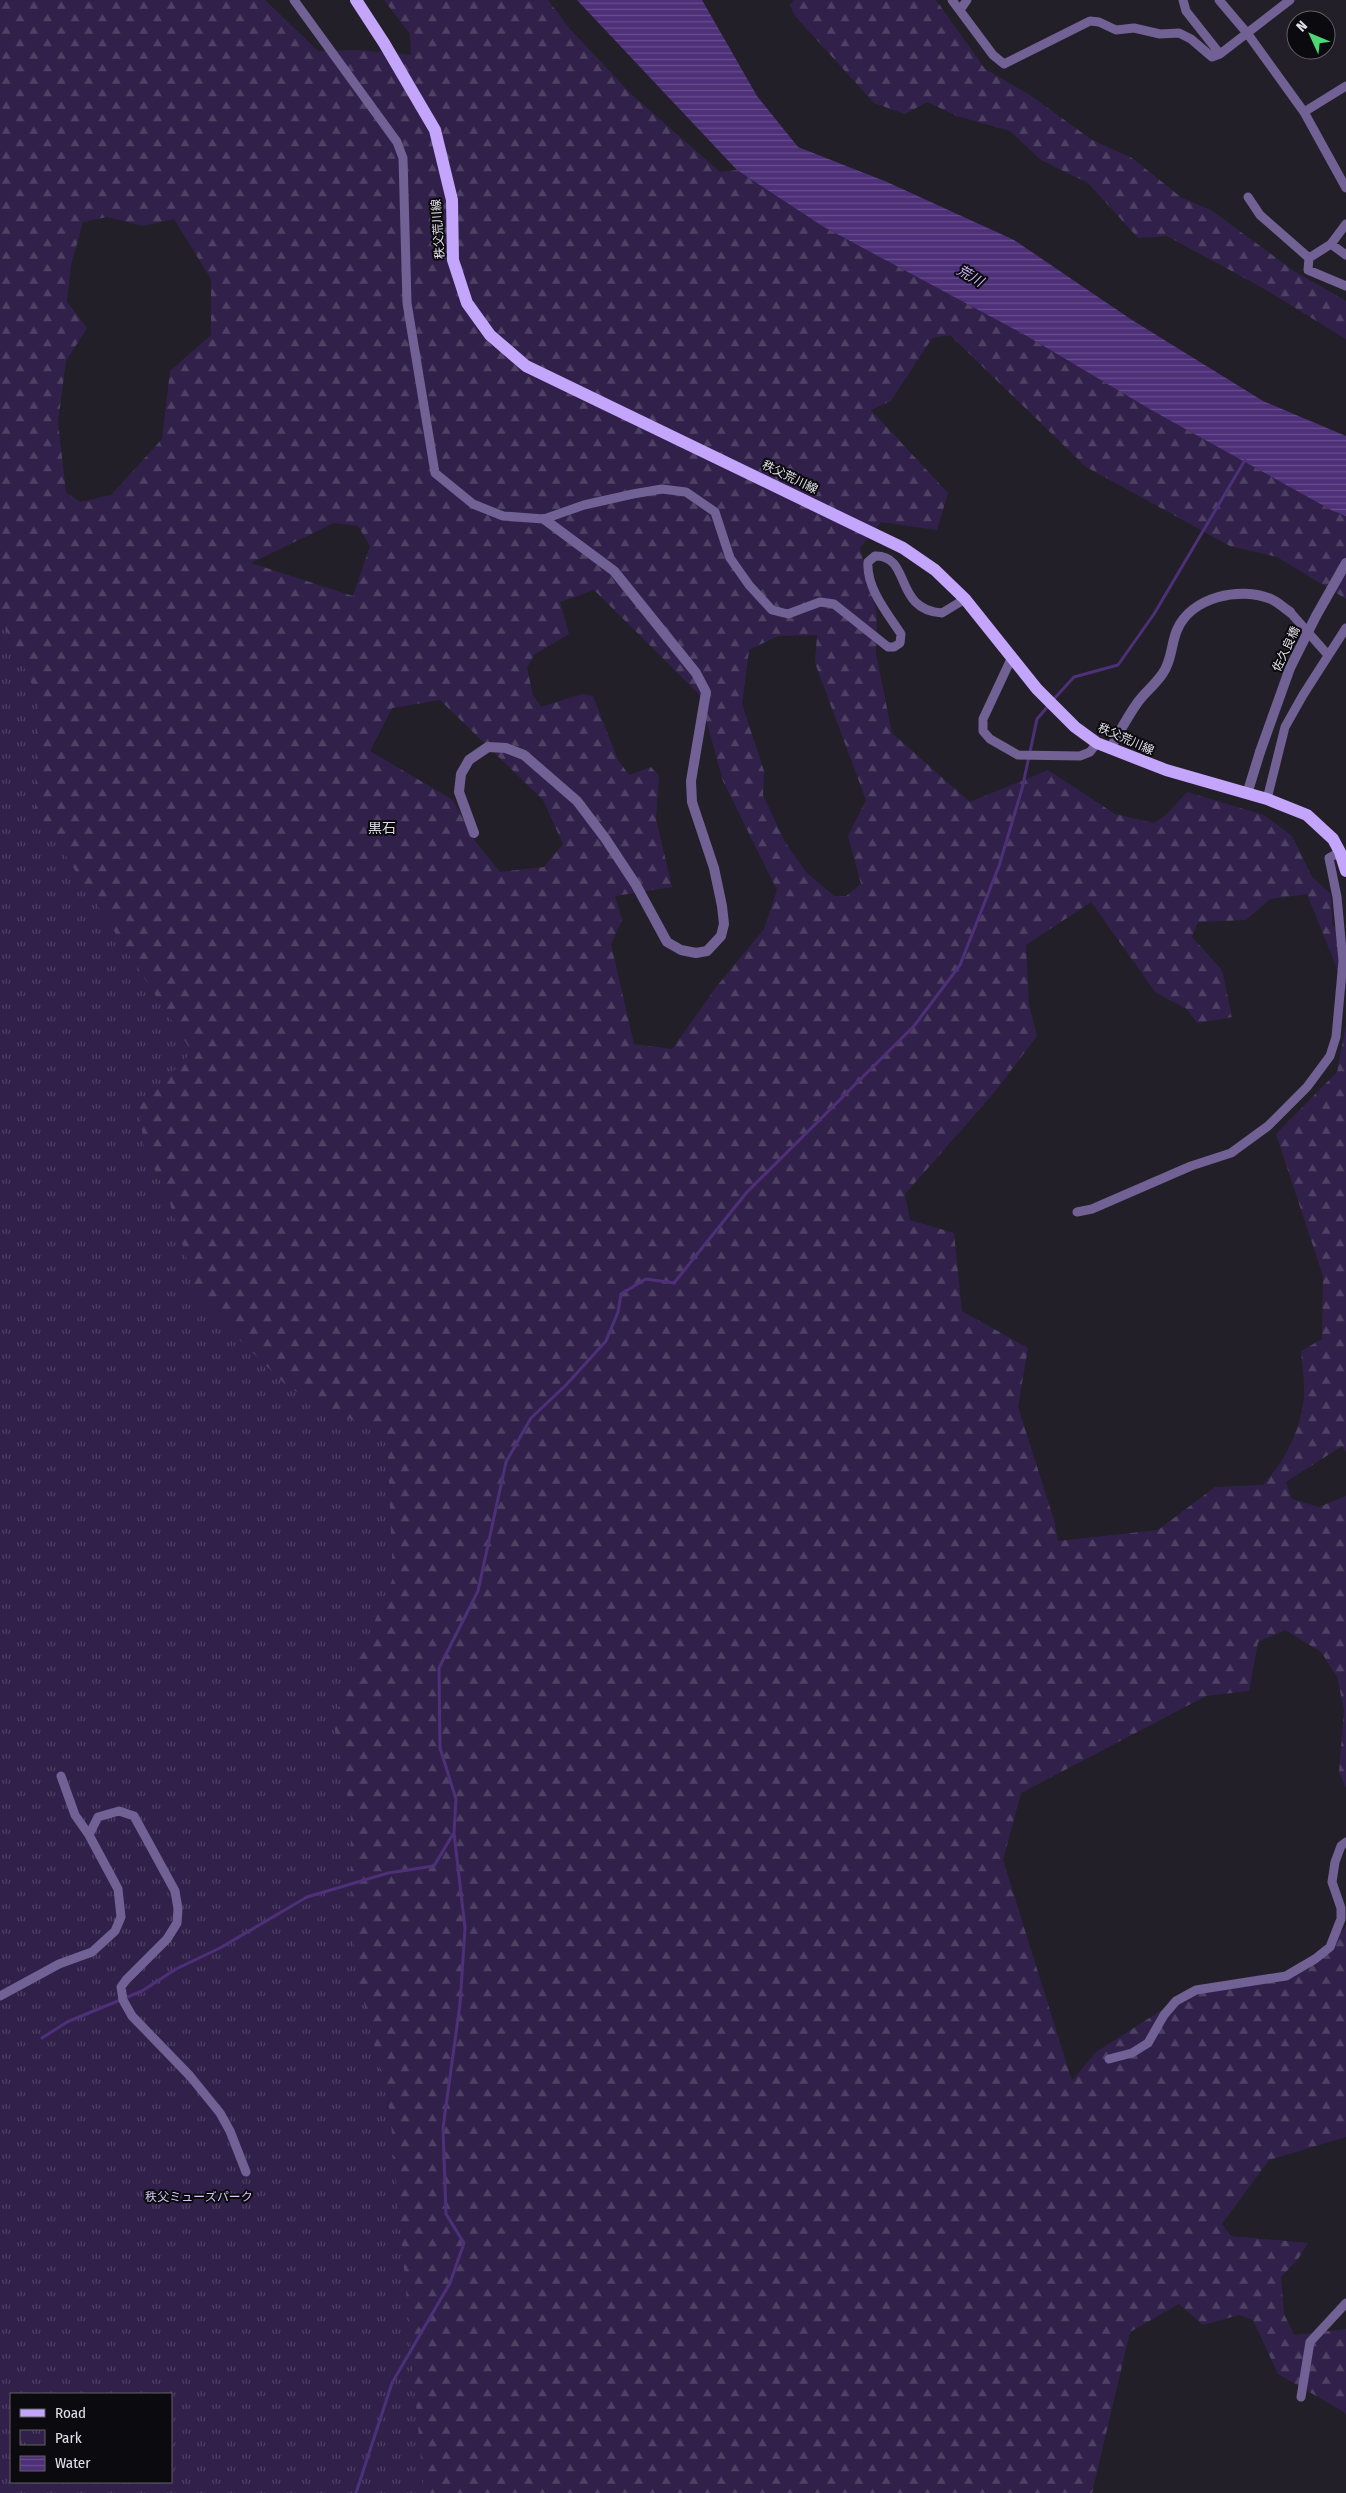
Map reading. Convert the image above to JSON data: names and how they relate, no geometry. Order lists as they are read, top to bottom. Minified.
{"streets":{"main road":["秩父荒川線"],"street":["佐久良橋"]},"crossings":[["秩父荒川線","佐久良橋"]],"districts":["黒石"],"water":["荒川"],"parks":["秩父ミューズパーク"],"legend":["Road","Park","Water"],"north":"top left"}
